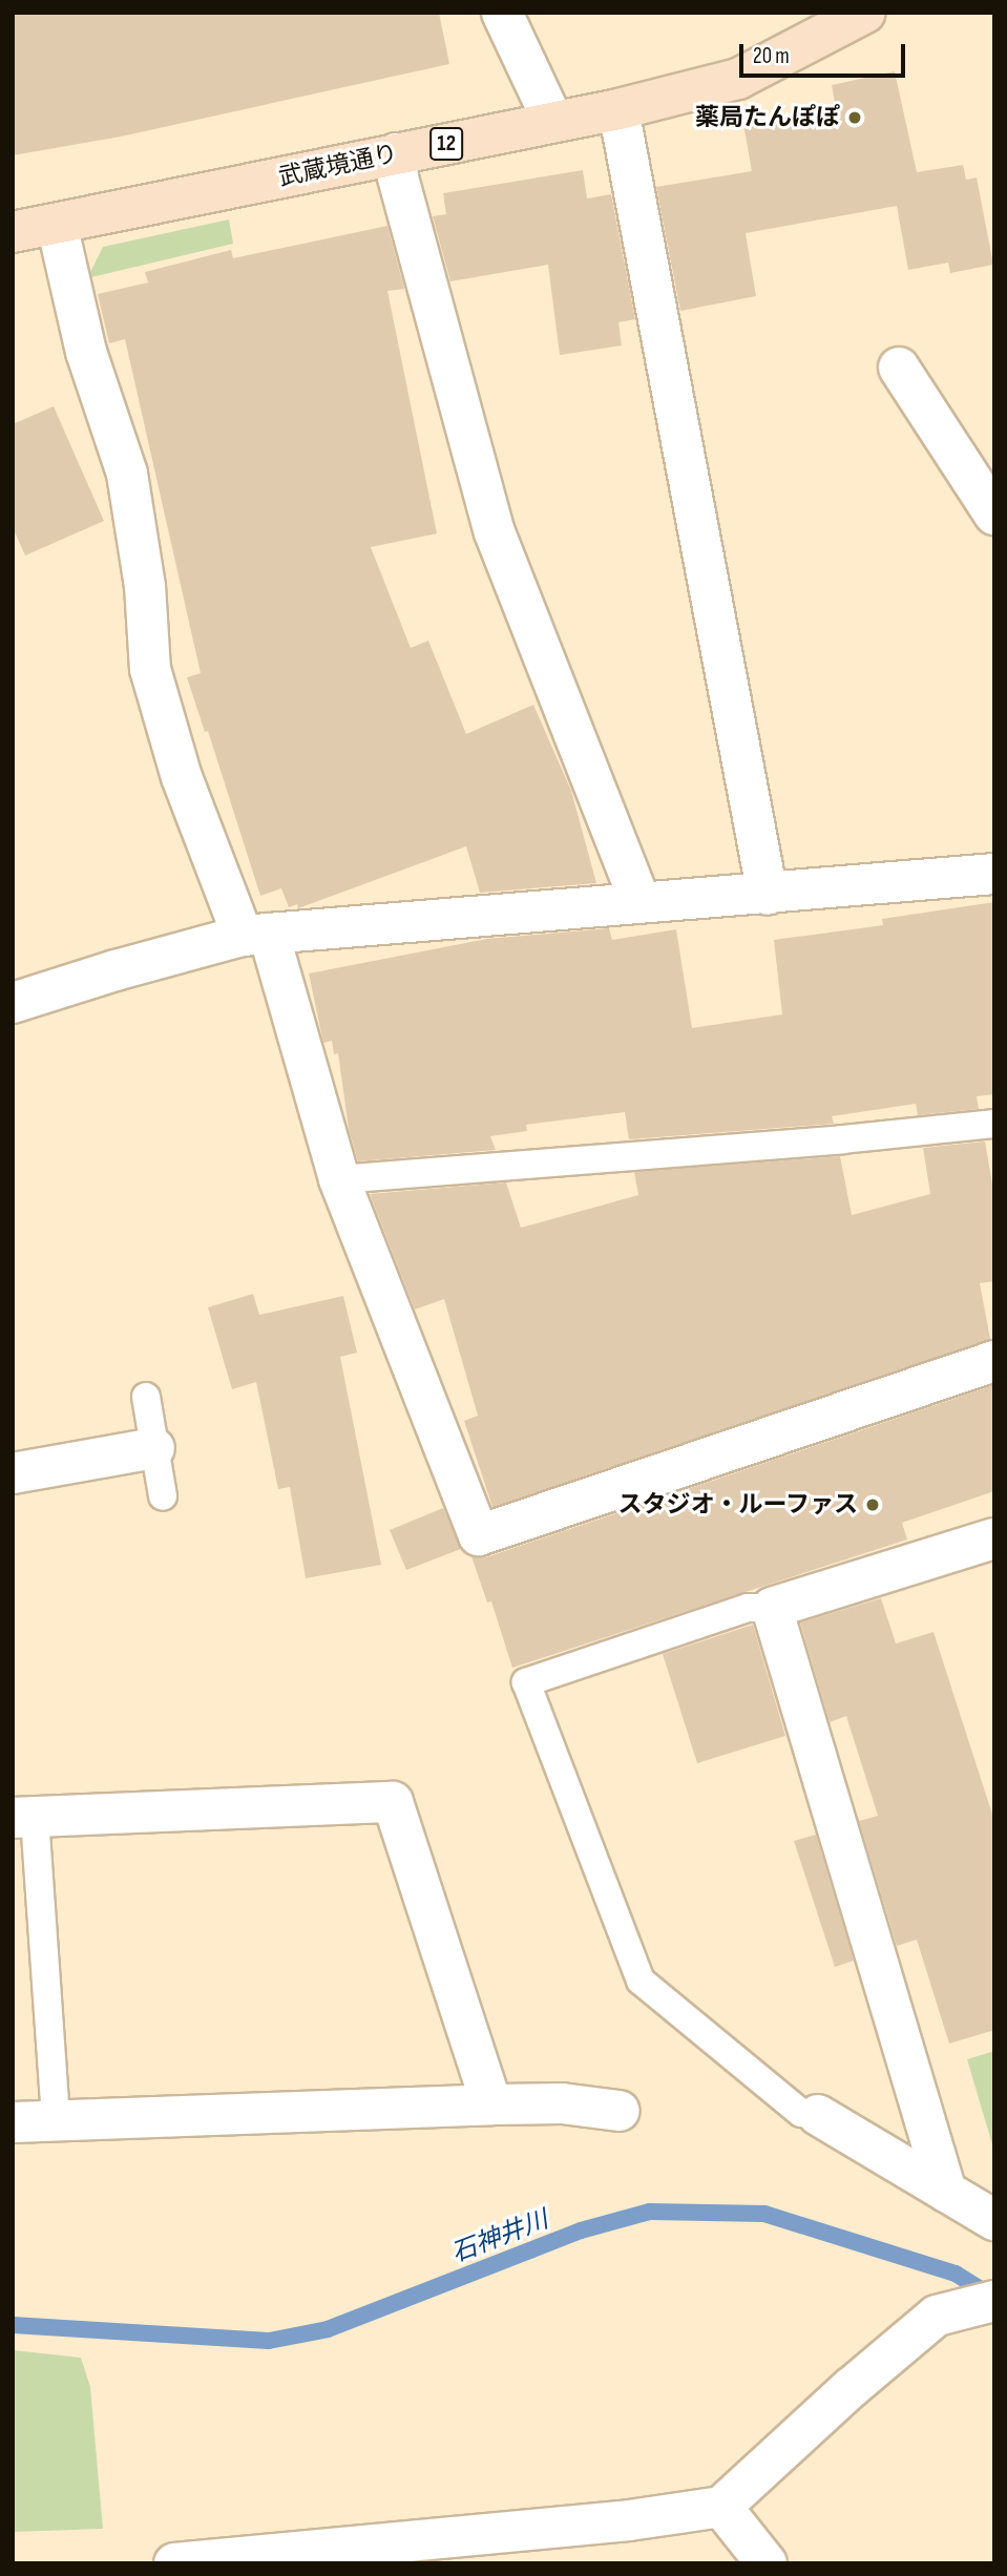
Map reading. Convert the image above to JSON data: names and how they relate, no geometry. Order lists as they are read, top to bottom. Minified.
{"streets":{"main road":["12","武蔵境通り"]},"water":["石神井川"],"places":["薬局たんぽぽ","スタジオ・ルーファス"],"scale_bar":"20 m"}
